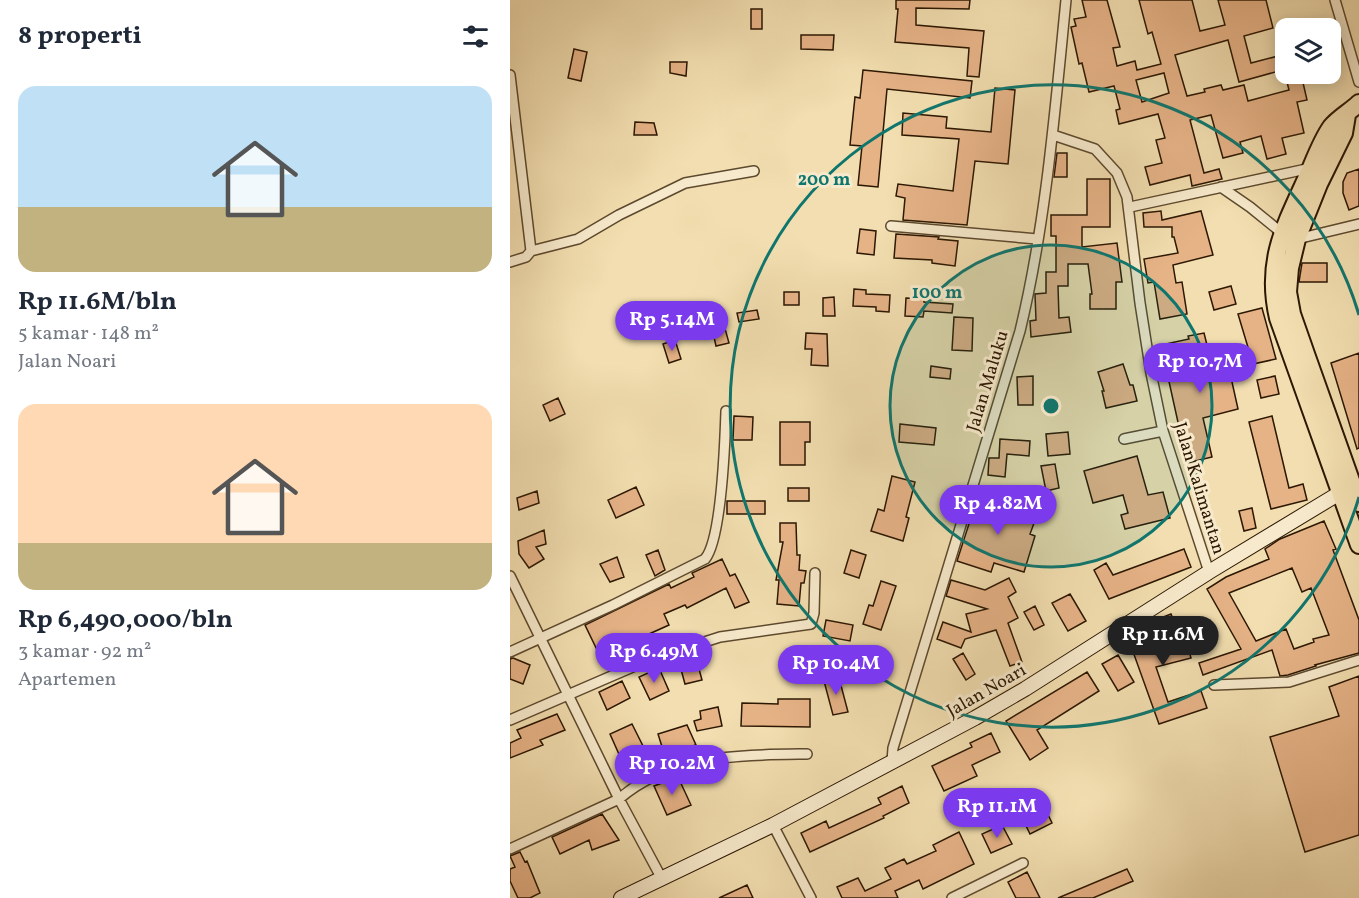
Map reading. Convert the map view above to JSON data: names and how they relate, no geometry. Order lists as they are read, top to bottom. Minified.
{"streets":{"street":["Jalan Maluku","Jalan Kalimantan","Jalan Noari"]},"crossings":[["Jalan Maluku","Jalan Kalimantan"],["Jalan Maluku","Jalan Noari"],["Jalan Kalimantan","Jalan Noari"]],"page":{"heading":"8 properti","list":[{"name":"Rp 11.6M/bln","note":"5 kamar · 148 m² · Jalan Noari"},{"name":"Rp 6,490,000/bln","note":"3 kamar · 92 m² · Apartemen"}],"price":["Rp 5.14M","Rp 10.7M","Rp 4.82M","Rp 11.6M","Rp 6.49M","Rp 10.4M","Rp 10.2M","Rp 11.1M"]},"rings":["200 m","100 m"]}
